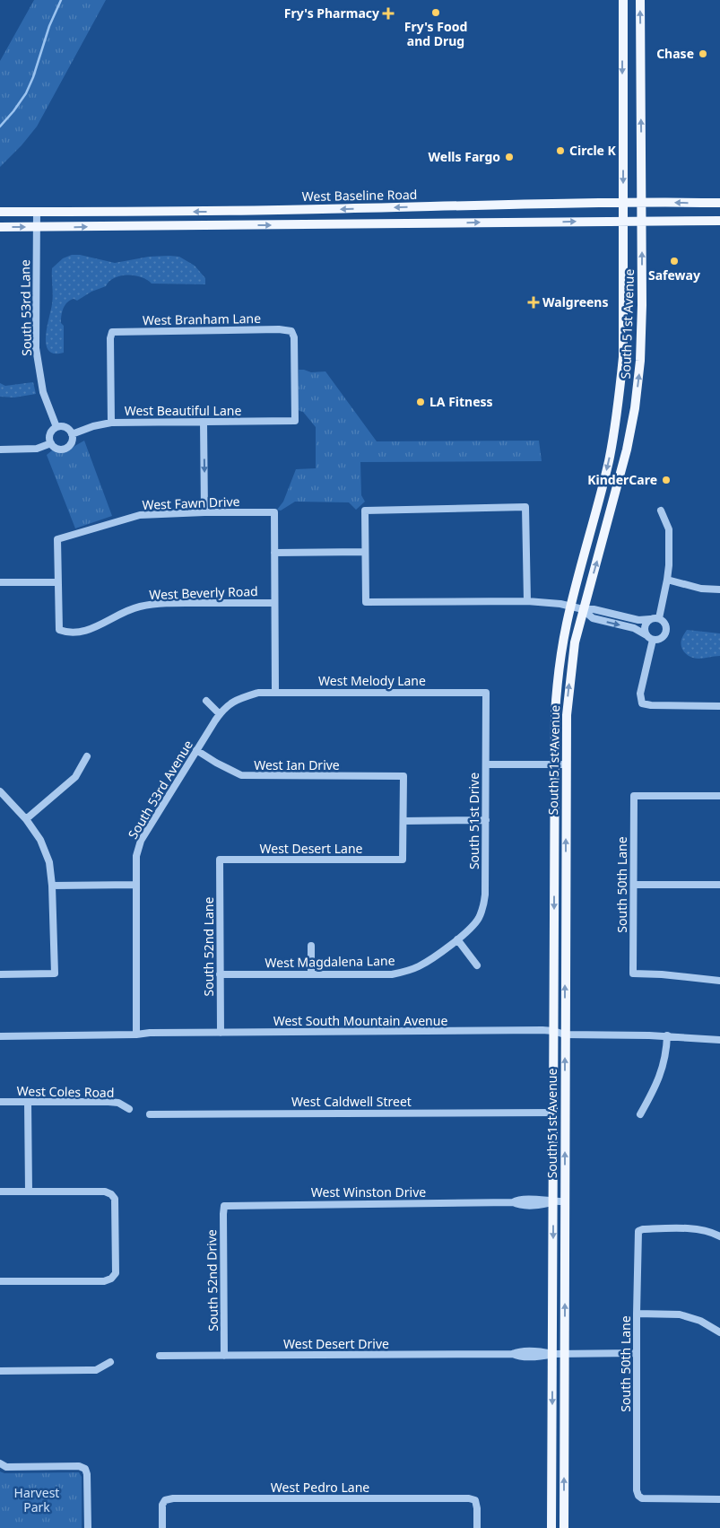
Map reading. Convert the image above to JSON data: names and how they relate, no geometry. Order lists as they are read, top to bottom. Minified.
{"streets":{"main road":["West Baseline Road","South 51st Avenue"],"street":["South 53rd Lane","West Branham Lane","West Beautiful Lane","West Fawn Drive","West Beverly Road","West Melody Lane","West Ian Drive","South 53rd Avenue","South 51st Drive","West Desert Lane","South 50th Lane","South 52nd Lane","West Magdalena Lane","West South Mountain Avenue","West Coles Road","West Caldwell Street","West Winston Drive","South 52nd Drive","West Desert Drive","West Pedro Lane"]},"crossings":[["West Baseline Road","South 53rd Lane"],["West Baseline Road","South 51st Avenue"],["South 53rd Lane","West Beautiful Lane"],["West Branham Lane","West Beautiful Lane"],["South 51st Avenue","West South Mountain Avenue"],["South 51st Avenue","West Caldwell Street"],["South 51st Avenue","West Winston Drive"],["South 51st Avenue","West Desert Drive"],["West Fawn Drive","West Beverly Road"],["West Melody Lane","South 53rd Avenue"],["West Melody Lane","South 51st Drive"],["West Ian Drive","South 53rd Avenue"],["West Ian Drive","West Desert Lane"],["South 53rd Avenue","West South Mountain Avenue"],["South 51st Drive","West Magdalena Lane"],["West Desert Lane","South 52nd Lane"],["South 50th Lane","West Desert Drive"],["South 52nd Lane","West Magdalena Lane"],["South 52nd Lane","West South Mountain Avenue"],["West Winston Drive","South 52nd Drive"],["South 52nd Drive","West Desert Drive"]],"parks":["Harvest Park"],"places":{"other":["Fry's Food and Drug","Chase","Circle K","Wells Fargo","Safeway","LA Fitness","KinderCare"],"health":["Fry's Pharmacy","Walgreens"]}}
